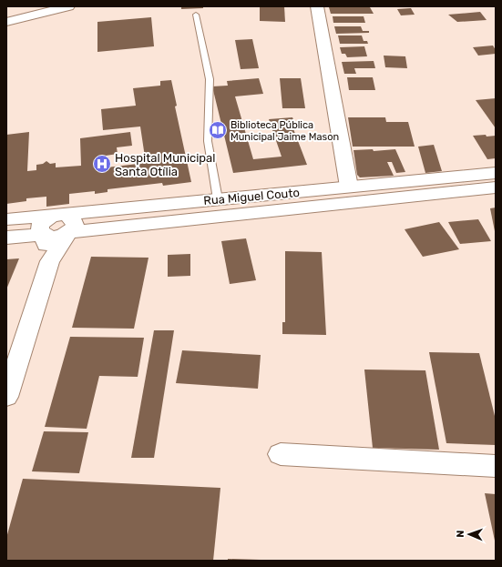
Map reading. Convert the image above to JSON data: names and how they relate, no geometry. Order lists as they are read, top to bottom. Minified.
{"streets":{"street":["Rua Miguel Couto"]},"places":{"library":["Biblioteca Pública Municipal Jaime Mason"],"hospital":["Hospital Municipal Santa Otília"]},"north":"left"}
